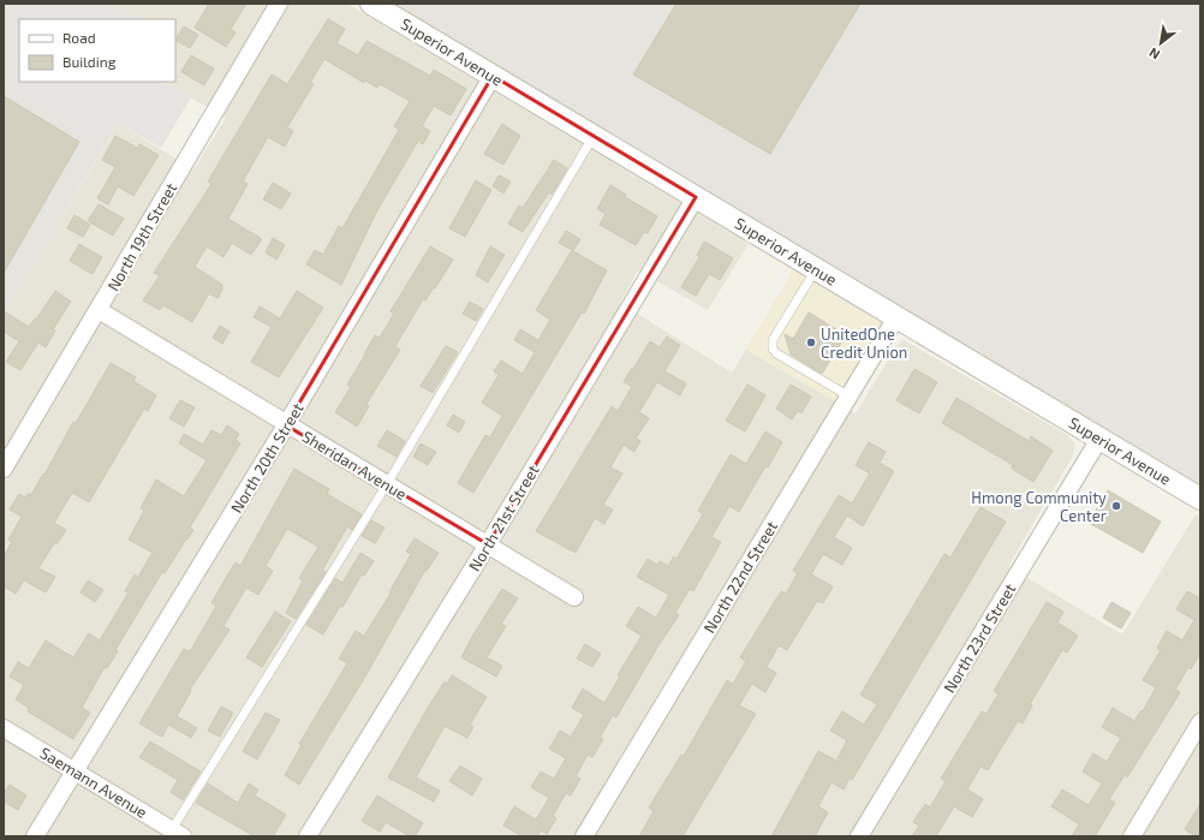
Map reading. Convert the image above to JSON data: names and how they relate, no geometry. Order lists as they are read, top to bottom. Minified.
{"streets":{"street":["Superior Avenue","North 19th Street","North 20th Street","Sheridan Avenue","North 21st Street","North 22nd Street","North 23rd Street","Saemann Avenue"]},"crossings":[["Superior Avenue","North 20th Street"],["Superior Avenue","North 21st Street"],["Superior Avenue","North 22nd Street"],["Superior Avenue","North 23rd Street"],["North 19th Street","Sheridan Avenue"],["North 20th Street","Sheridan Avenue"],["North 20th Street","Saemann Avenue"],["Sheridan Avenue","North 21st Street"]],"places":["UnitedOne Credit Union","Hmong Community Center"],"legend":["Road","Building"],"north":"bottom left"}
